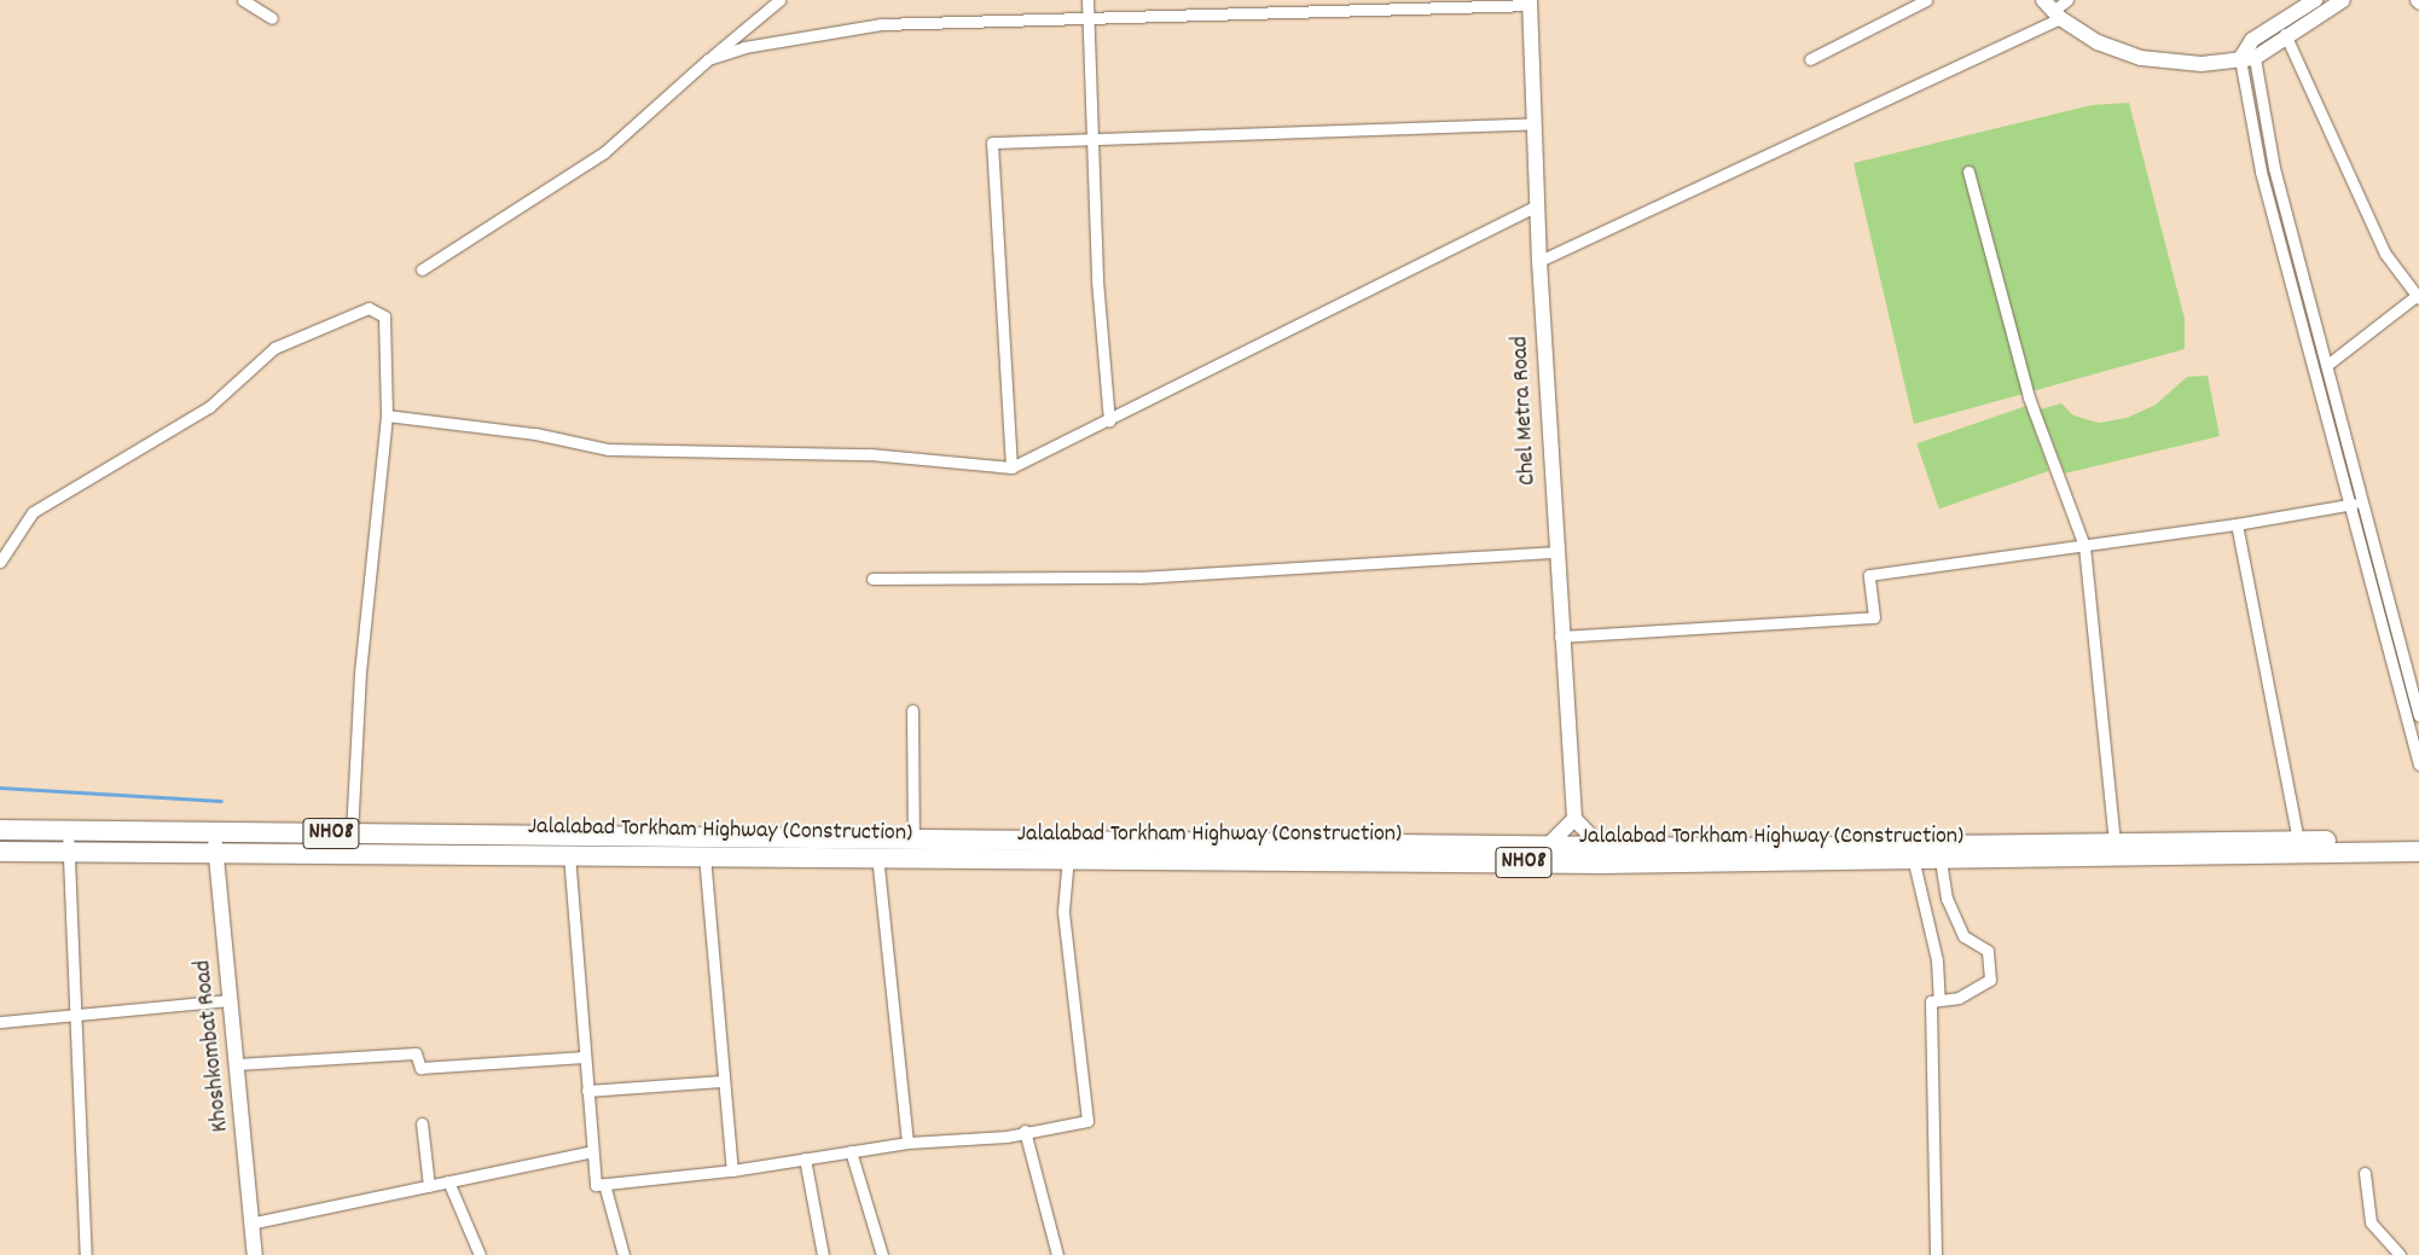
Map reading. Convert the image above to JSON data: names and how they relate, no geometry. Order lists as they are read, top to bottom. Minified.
{"streets":{"highway":["Jalalabad Torkham Highway (Construction)","NH08"],"street":["Chel Metra Road","Khoshkombat Road"]},"crossings":[["Jalalabad Torkham Highway (Construction)","NH08"],["Jalalabad Torkham Highway (Construction)","Khoshkombat Road"],["NH08","Khoshkombat Road"]]}
